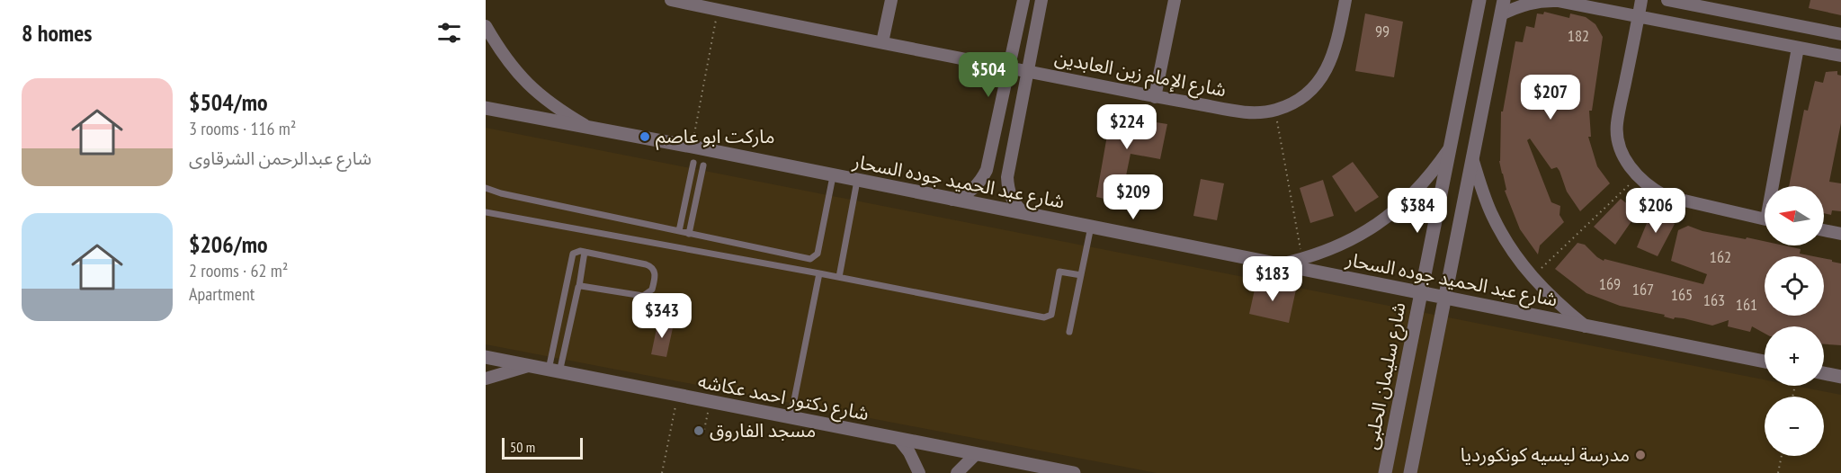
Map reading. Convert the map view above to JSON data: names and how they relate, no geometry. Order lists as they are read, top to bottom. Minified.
{"streets":{"street":["شارع الإمام زين العابدين","شارع عبد الحميد جوده السحار","شارع سليمان الحلبى","شارع دكتور احمد عكاشه"]},"crossings":[["شارع عبد الحميد جوده السحار","شارع سليمان الحلبى"]],"places":["ماركت ابو عاصم","مسجد الفاروق","مدرسة ليسيه كونكورديا"],"house_numbers":["99","182","162","169","167","165","163","161"],"scale_bar":"50 m","north":"left","page":{"heading":"8 homes","price":["$504","$207","$224","$209","$384","$206","$183","$343"],"list":[{"name":"$504/mo","note":"3 rooms · 116 m² · شارع عبدالرحمن الشرقاوى"},{"name":"$206/mo","note":"2 rooms · 62 m² · Apartment"}],"map_buttons":["+","−"],"scale":"50 m"}}
